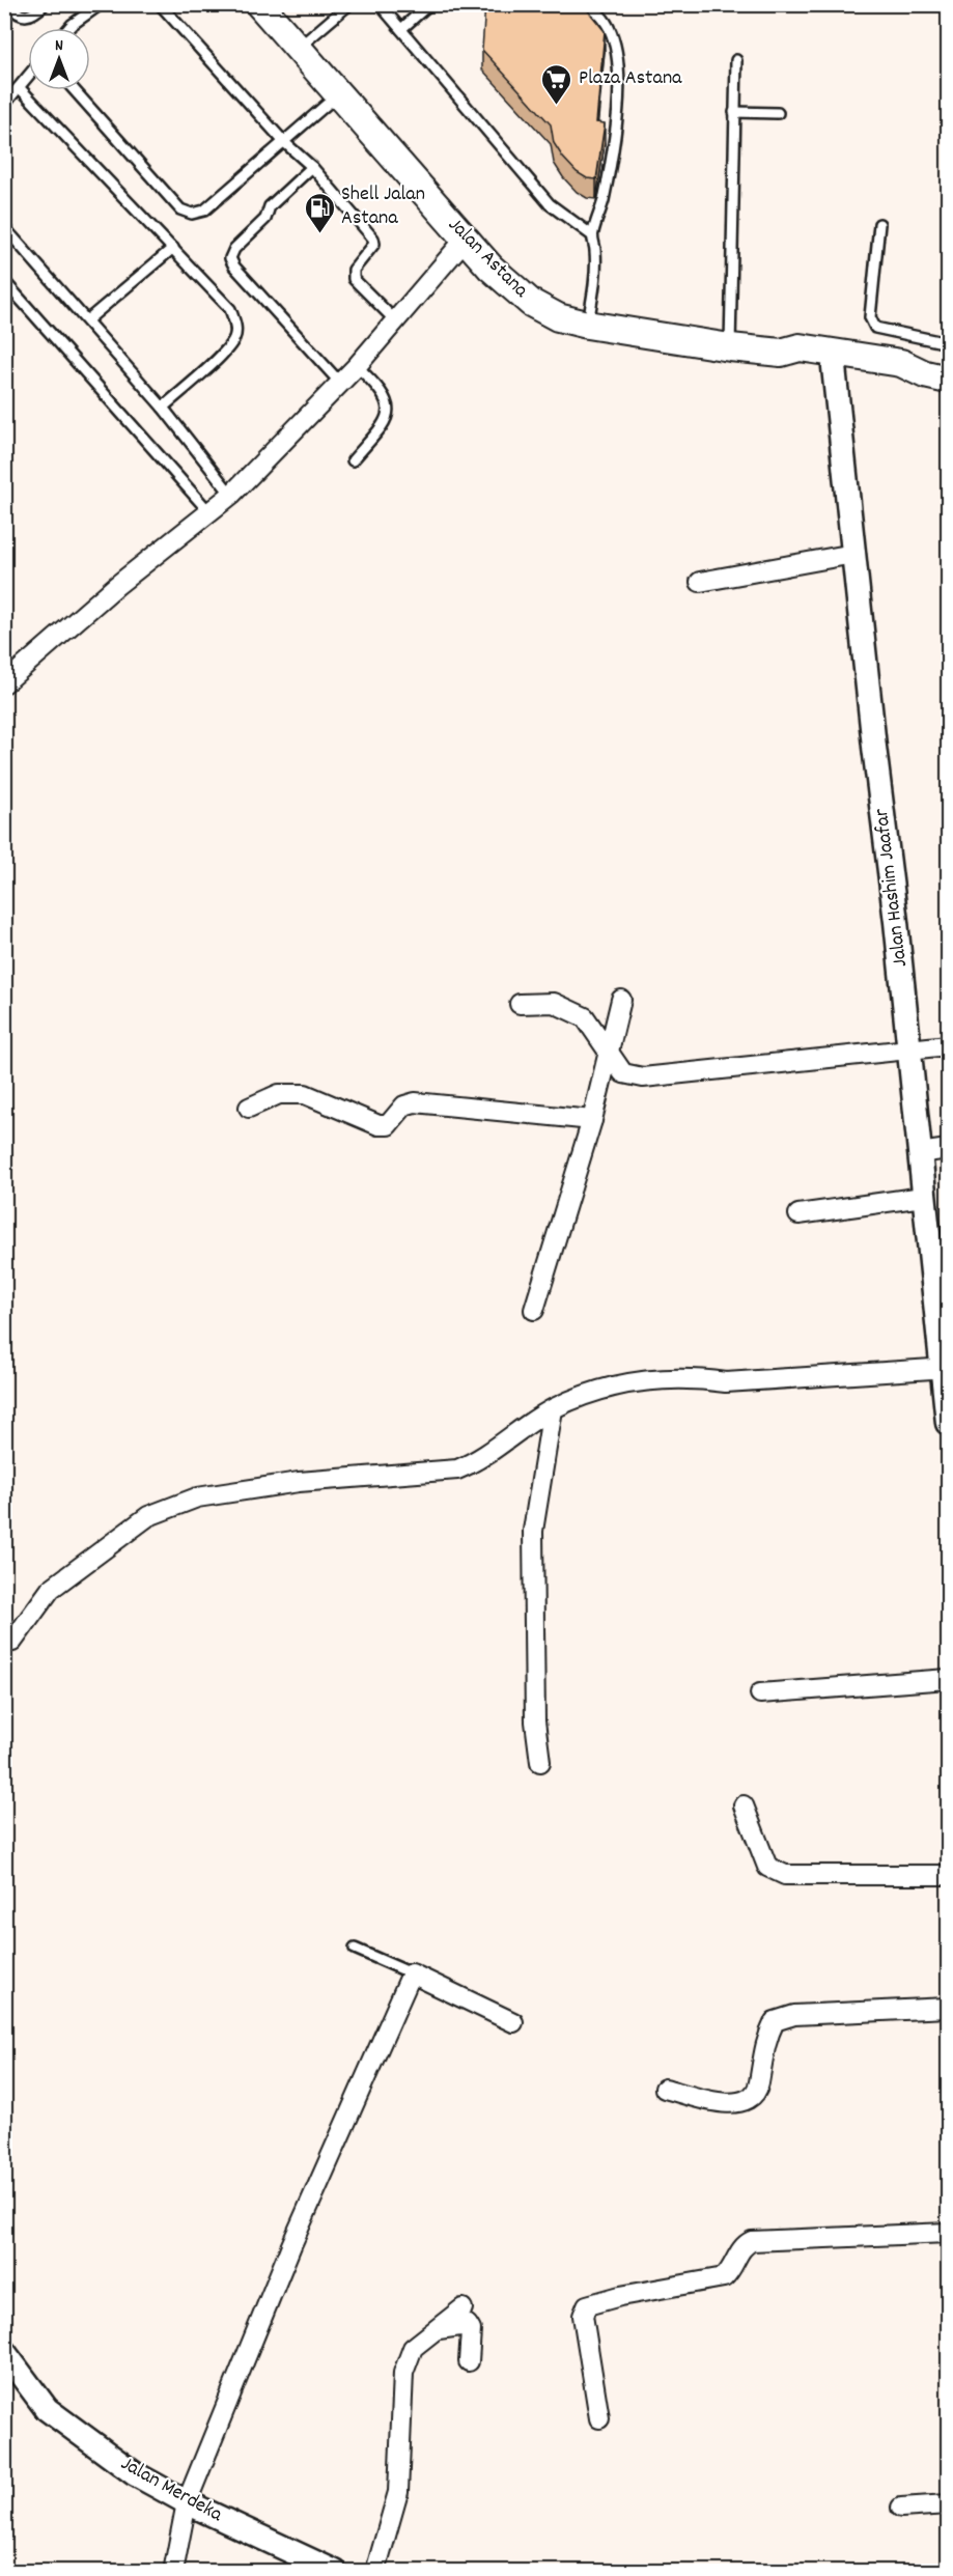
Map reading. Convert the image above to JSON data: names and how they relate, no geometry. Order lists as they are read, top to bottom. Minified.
{"streets":{"main road":["Jalan Astana"],"street":["Jalan Hashim Jaafar","Jalan Merdeka"]},"crossings":[["Jalan Astana","Jalan Hashim Jaafar"]],"places":{"supermarket":["Plaza Astana"],"fuel station":["Shell Jalan Astana"]},"north":"top"}
